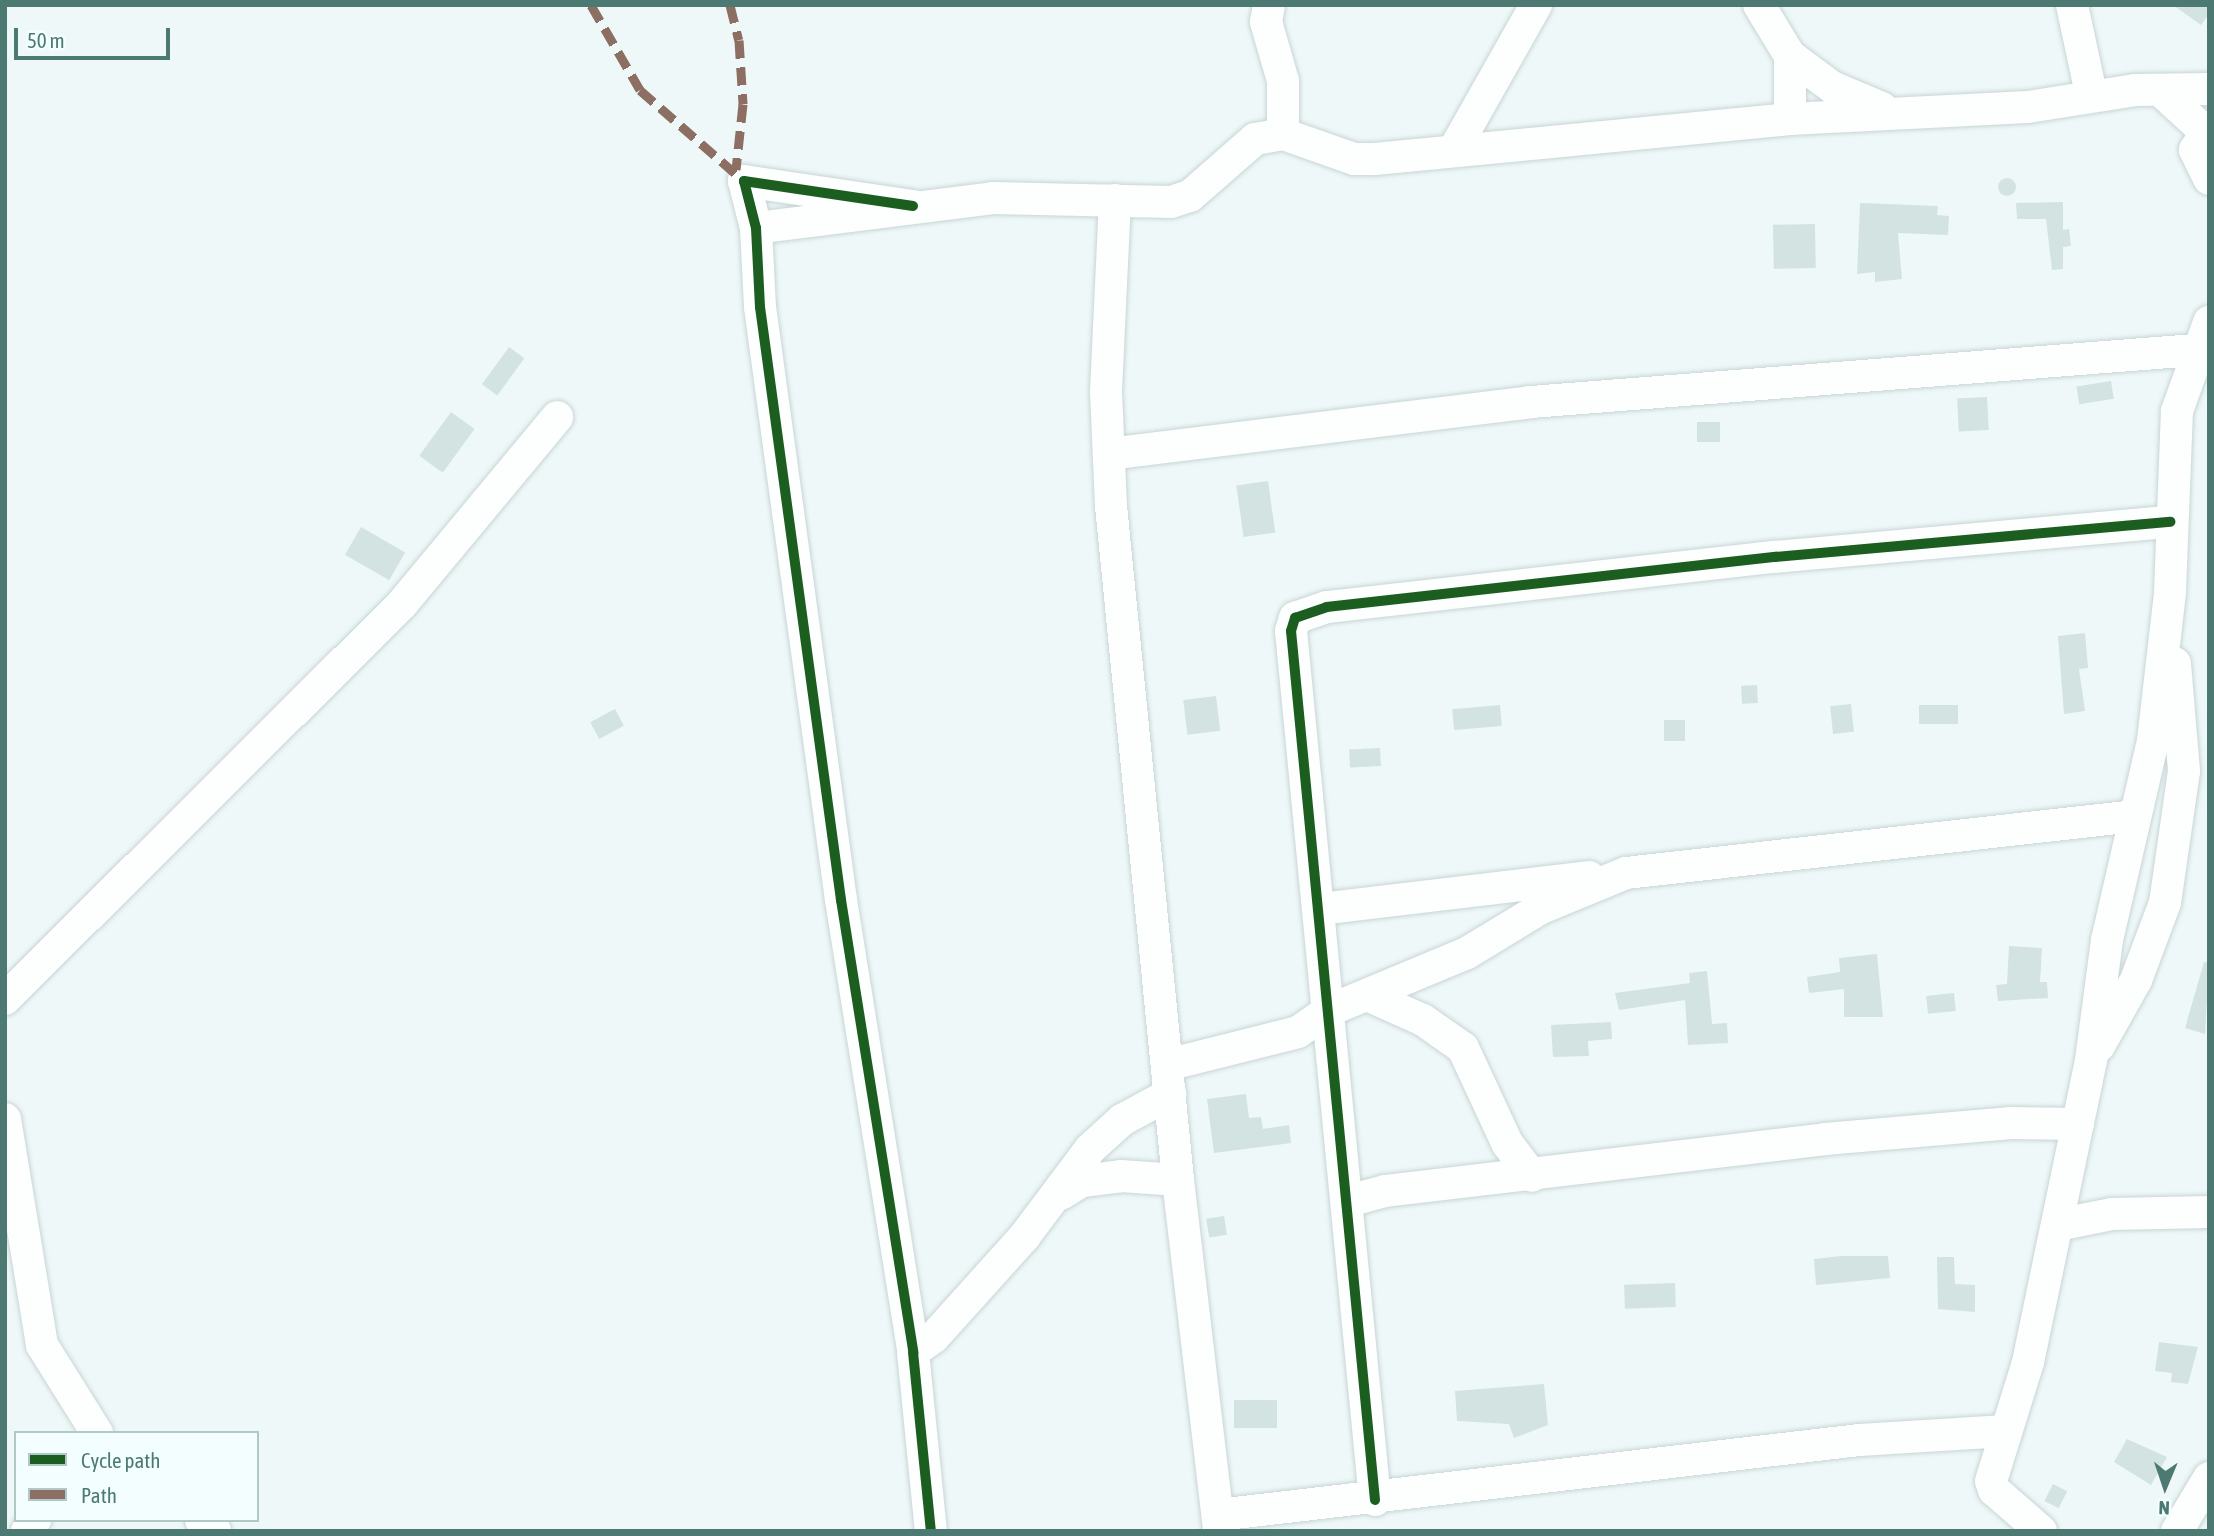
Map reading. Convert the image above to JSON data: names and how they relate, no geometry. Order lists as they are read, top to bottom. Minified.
{"legend":["Cycle path","Path"],"scale_bar":"50 m","north":"bottom"}
